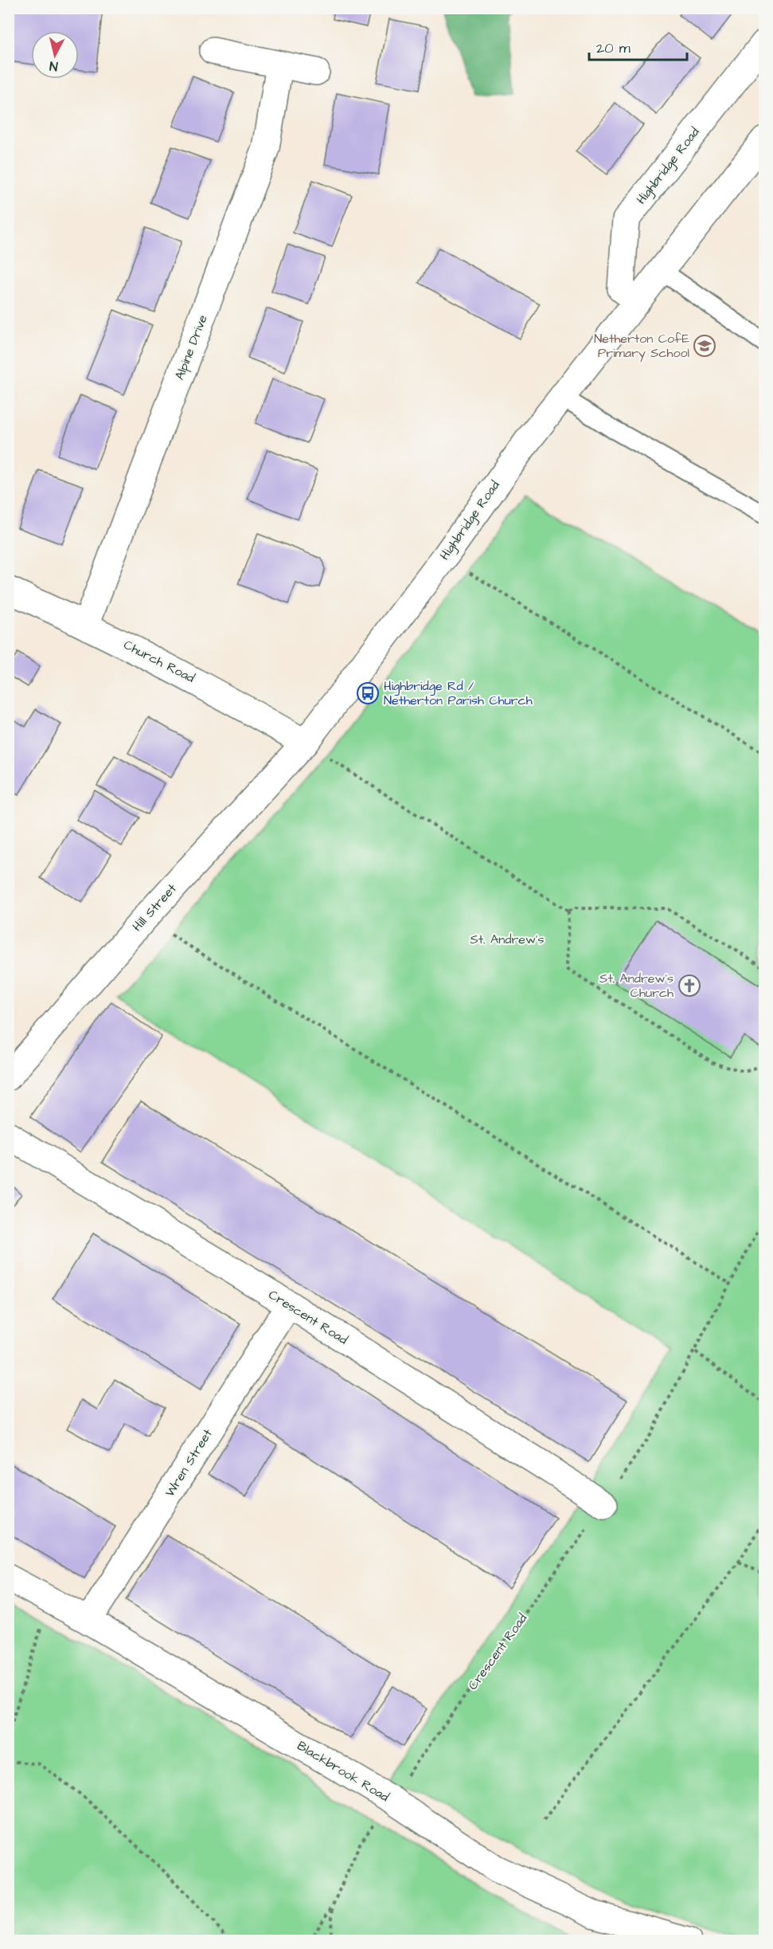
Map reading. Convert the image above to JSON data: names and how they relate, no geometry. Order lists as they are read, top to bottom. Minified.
{"streets":{"street":["Highbridge Road","Alpine Drive","Church Road","Hill Street","Crescent Road","Wren Street","Blackbrook Road"]},"crossings":[["Highbridge Road","Church Road"],["Highbridge Road","Hill Street"],["Alpine Drive","Church Road"],["Church Road","Hill Street"],["Crescent Road","Wren Street"],["Crescent Road","Blackbrook Road"],["Wren Street","Blackbrook Road"]],"parks":["St. Andrew's"],"places":{"school or university":["Netherton CofE Primary School"],"bus stop":["Highbridge Rd / Netherton Parish Church"],"church":["St. Andrew's Church"]},"scale_bar":"20 m","north":"bottom"}
